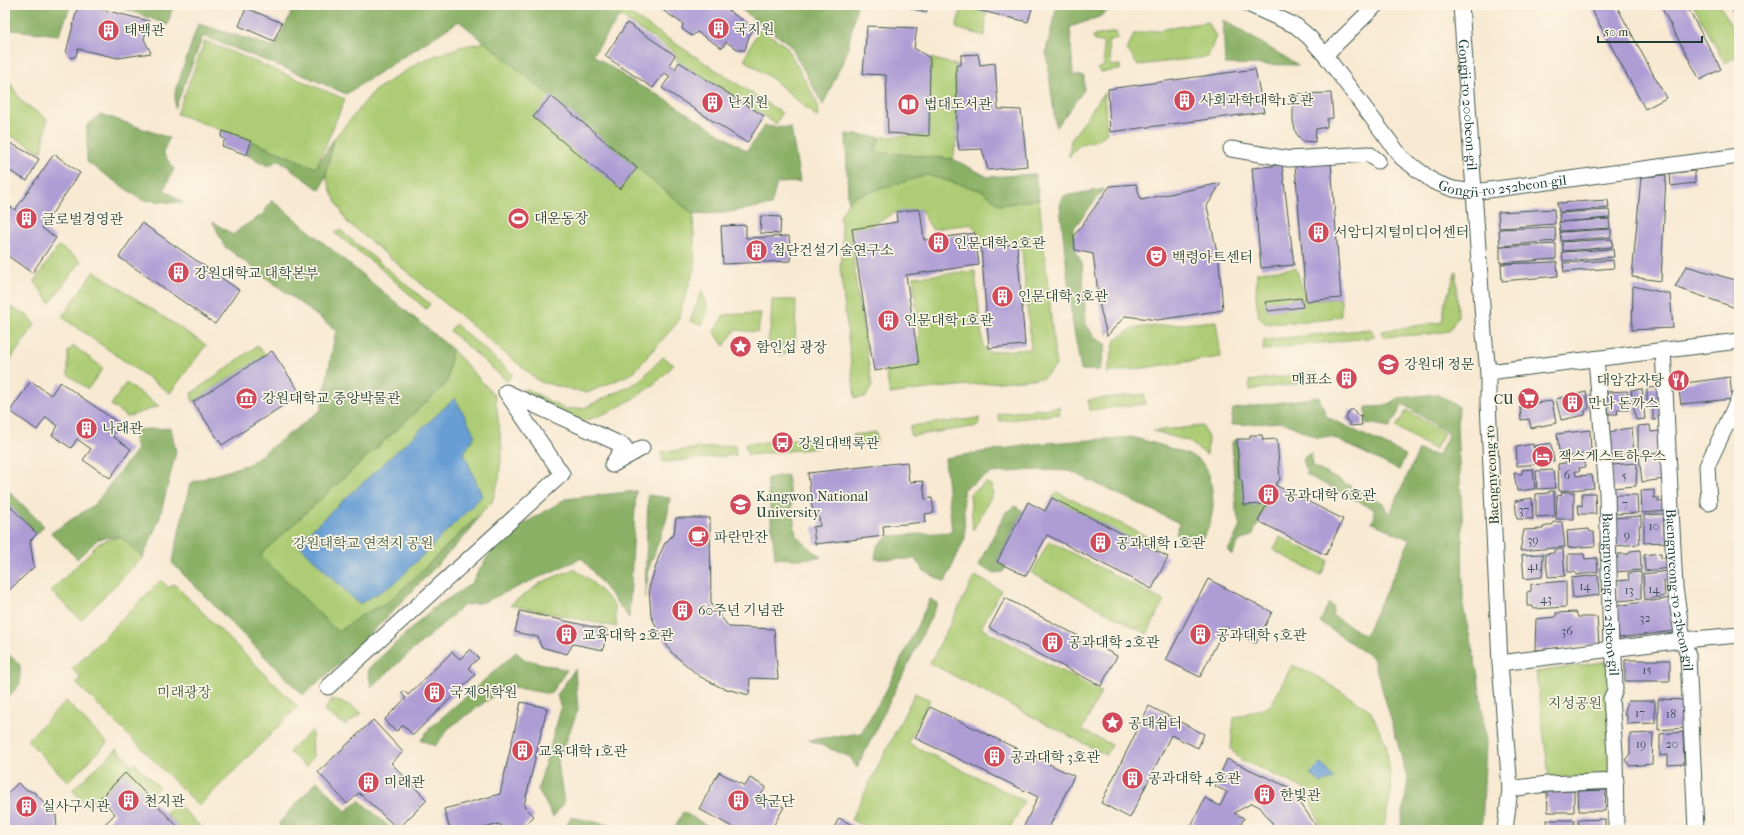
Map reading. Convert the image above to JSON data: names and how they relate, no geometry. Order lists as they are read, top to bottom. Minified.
{"streets":{"street":["Gongji-ro 200beon-gil","Gongji-ro 252beon-gil","Baengnyeong-ro","Baengnyeong-ro 23beon-gil","Baengnyeong-ro 25beon-gil"]},"crossings":[["Gongji-ro 200beon-gil","Gongji-ro 252beon-gil"],["Gongji-ro 200beon-gil","Baengnyeong-ro"]],"parks":["강원대학교 연적지 공원","미래광장","지성공원"],"places":{"building":["국지원","태백관","사회과학대학1호관","난지원","글로벌경영관","서암디지털미디어센터","인문대학 2호관","첨단건설기술연구소","강원대학교 대학본부","인문대학 3호관","인문대학 1호관","매표소","만나 돈까스","나래관","공과대학 6호관","공과대학 1호관","60주년 기념관","교육대학 2호관","공과대학 5호관","공과대학 2호관","국제어학원","교육대학 1호관","공과대학 3호관","공과대학 4호관","미래관","한빛관","천지관","학군단","실사구시관"],"library":["법대도서관"],"sports":["대운동장"],"theatre":["백령아트센터"],"place":["함인섭 광장","공대쉼터"],"school or university":["강원대 정문","Kangwon National University"],"restaurant":["대암감자탕"],"museum":["강원대학교 중앙박물관"],"supermarket":["CU"],"bus stop":["강원대백록관"],"hotel":["잭스게스트하우스"],"cafe":["파란만잔"]},"house_numbers":["6","5","7","37","10","9","39","41","14","14","13","43","32","36","15","17","18","19","20"],"scale_bar":"50 m"}
